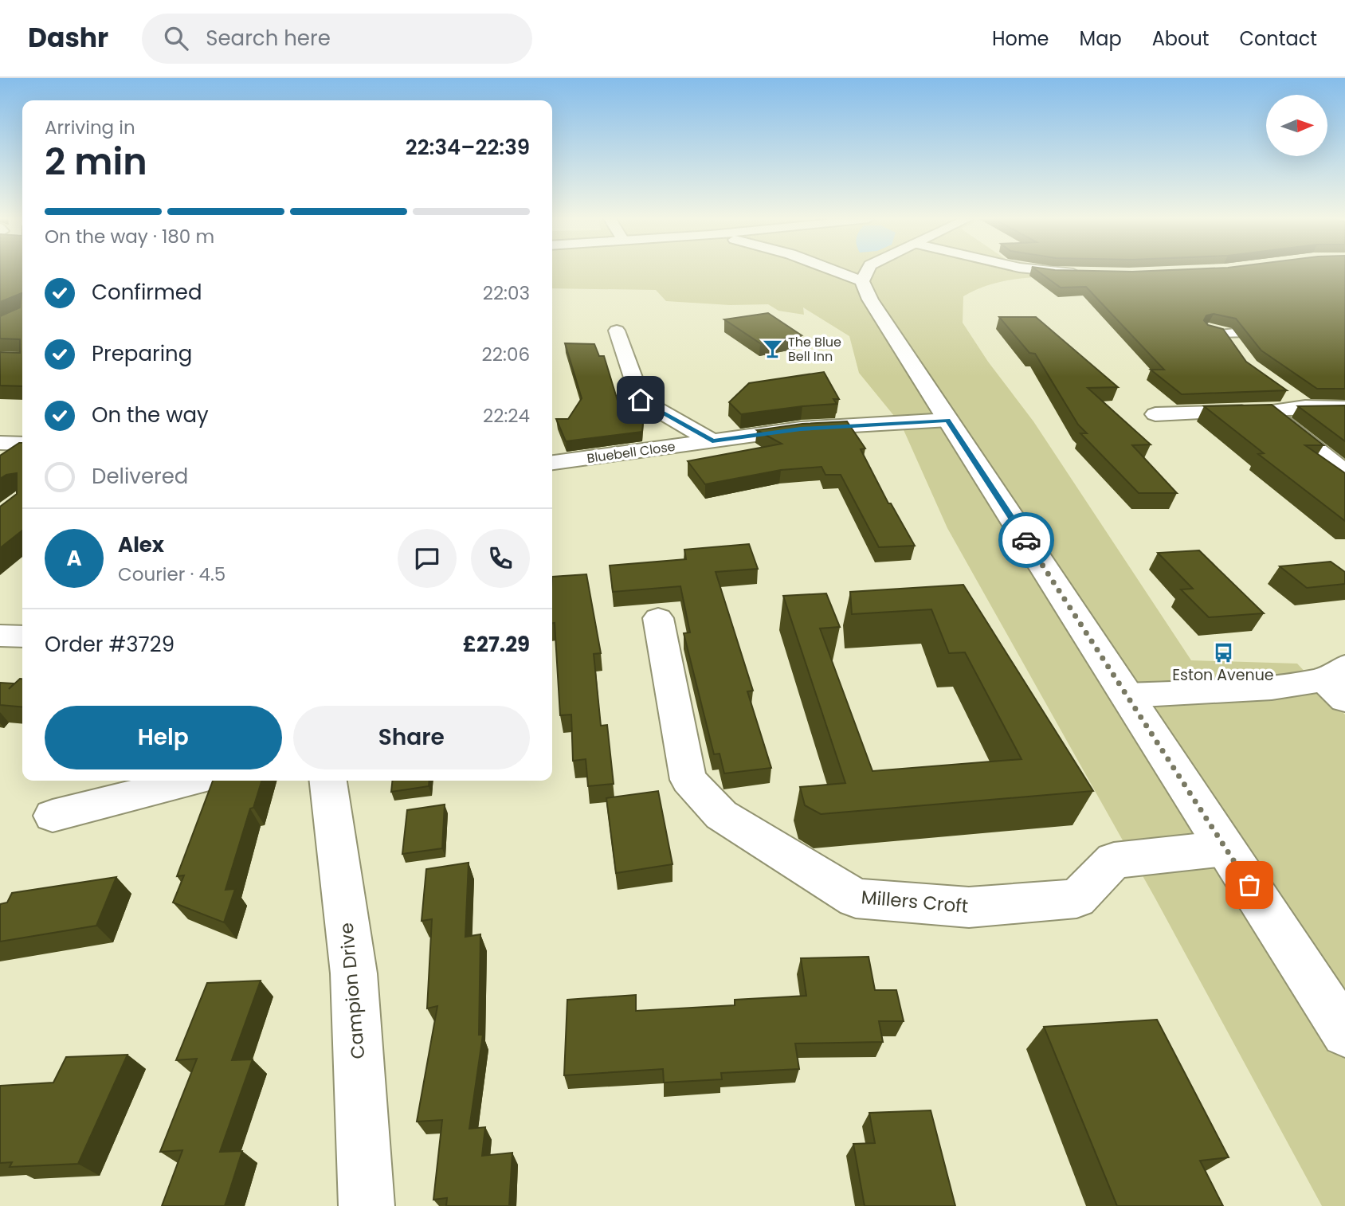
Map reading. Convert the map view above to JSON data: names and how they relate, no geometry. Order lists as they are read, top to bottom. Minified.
{"streets":{"street":["Bluebell Close","Millers Croft","Campion Drive"]},"places":{"bar":["The Blue Bell Inn"],"bus stop":["Eston Avenue"]},"north":"right","page":{"header":"Dashr","search":"Search here","nav":["Home","Map","About","Contact"],"heading":["2 min","Arriving in","22:34–22:39"],"panel":["Alex","Courier · 4.5","Order #3729","£27.29"],"bar":"On the way · 180 m","list":[["Confirmed","22:03"],["Preparing","22:06"],["On the way","22:24"],"Delivered"],"round":"A","buttons":["Help","Share"]}}
